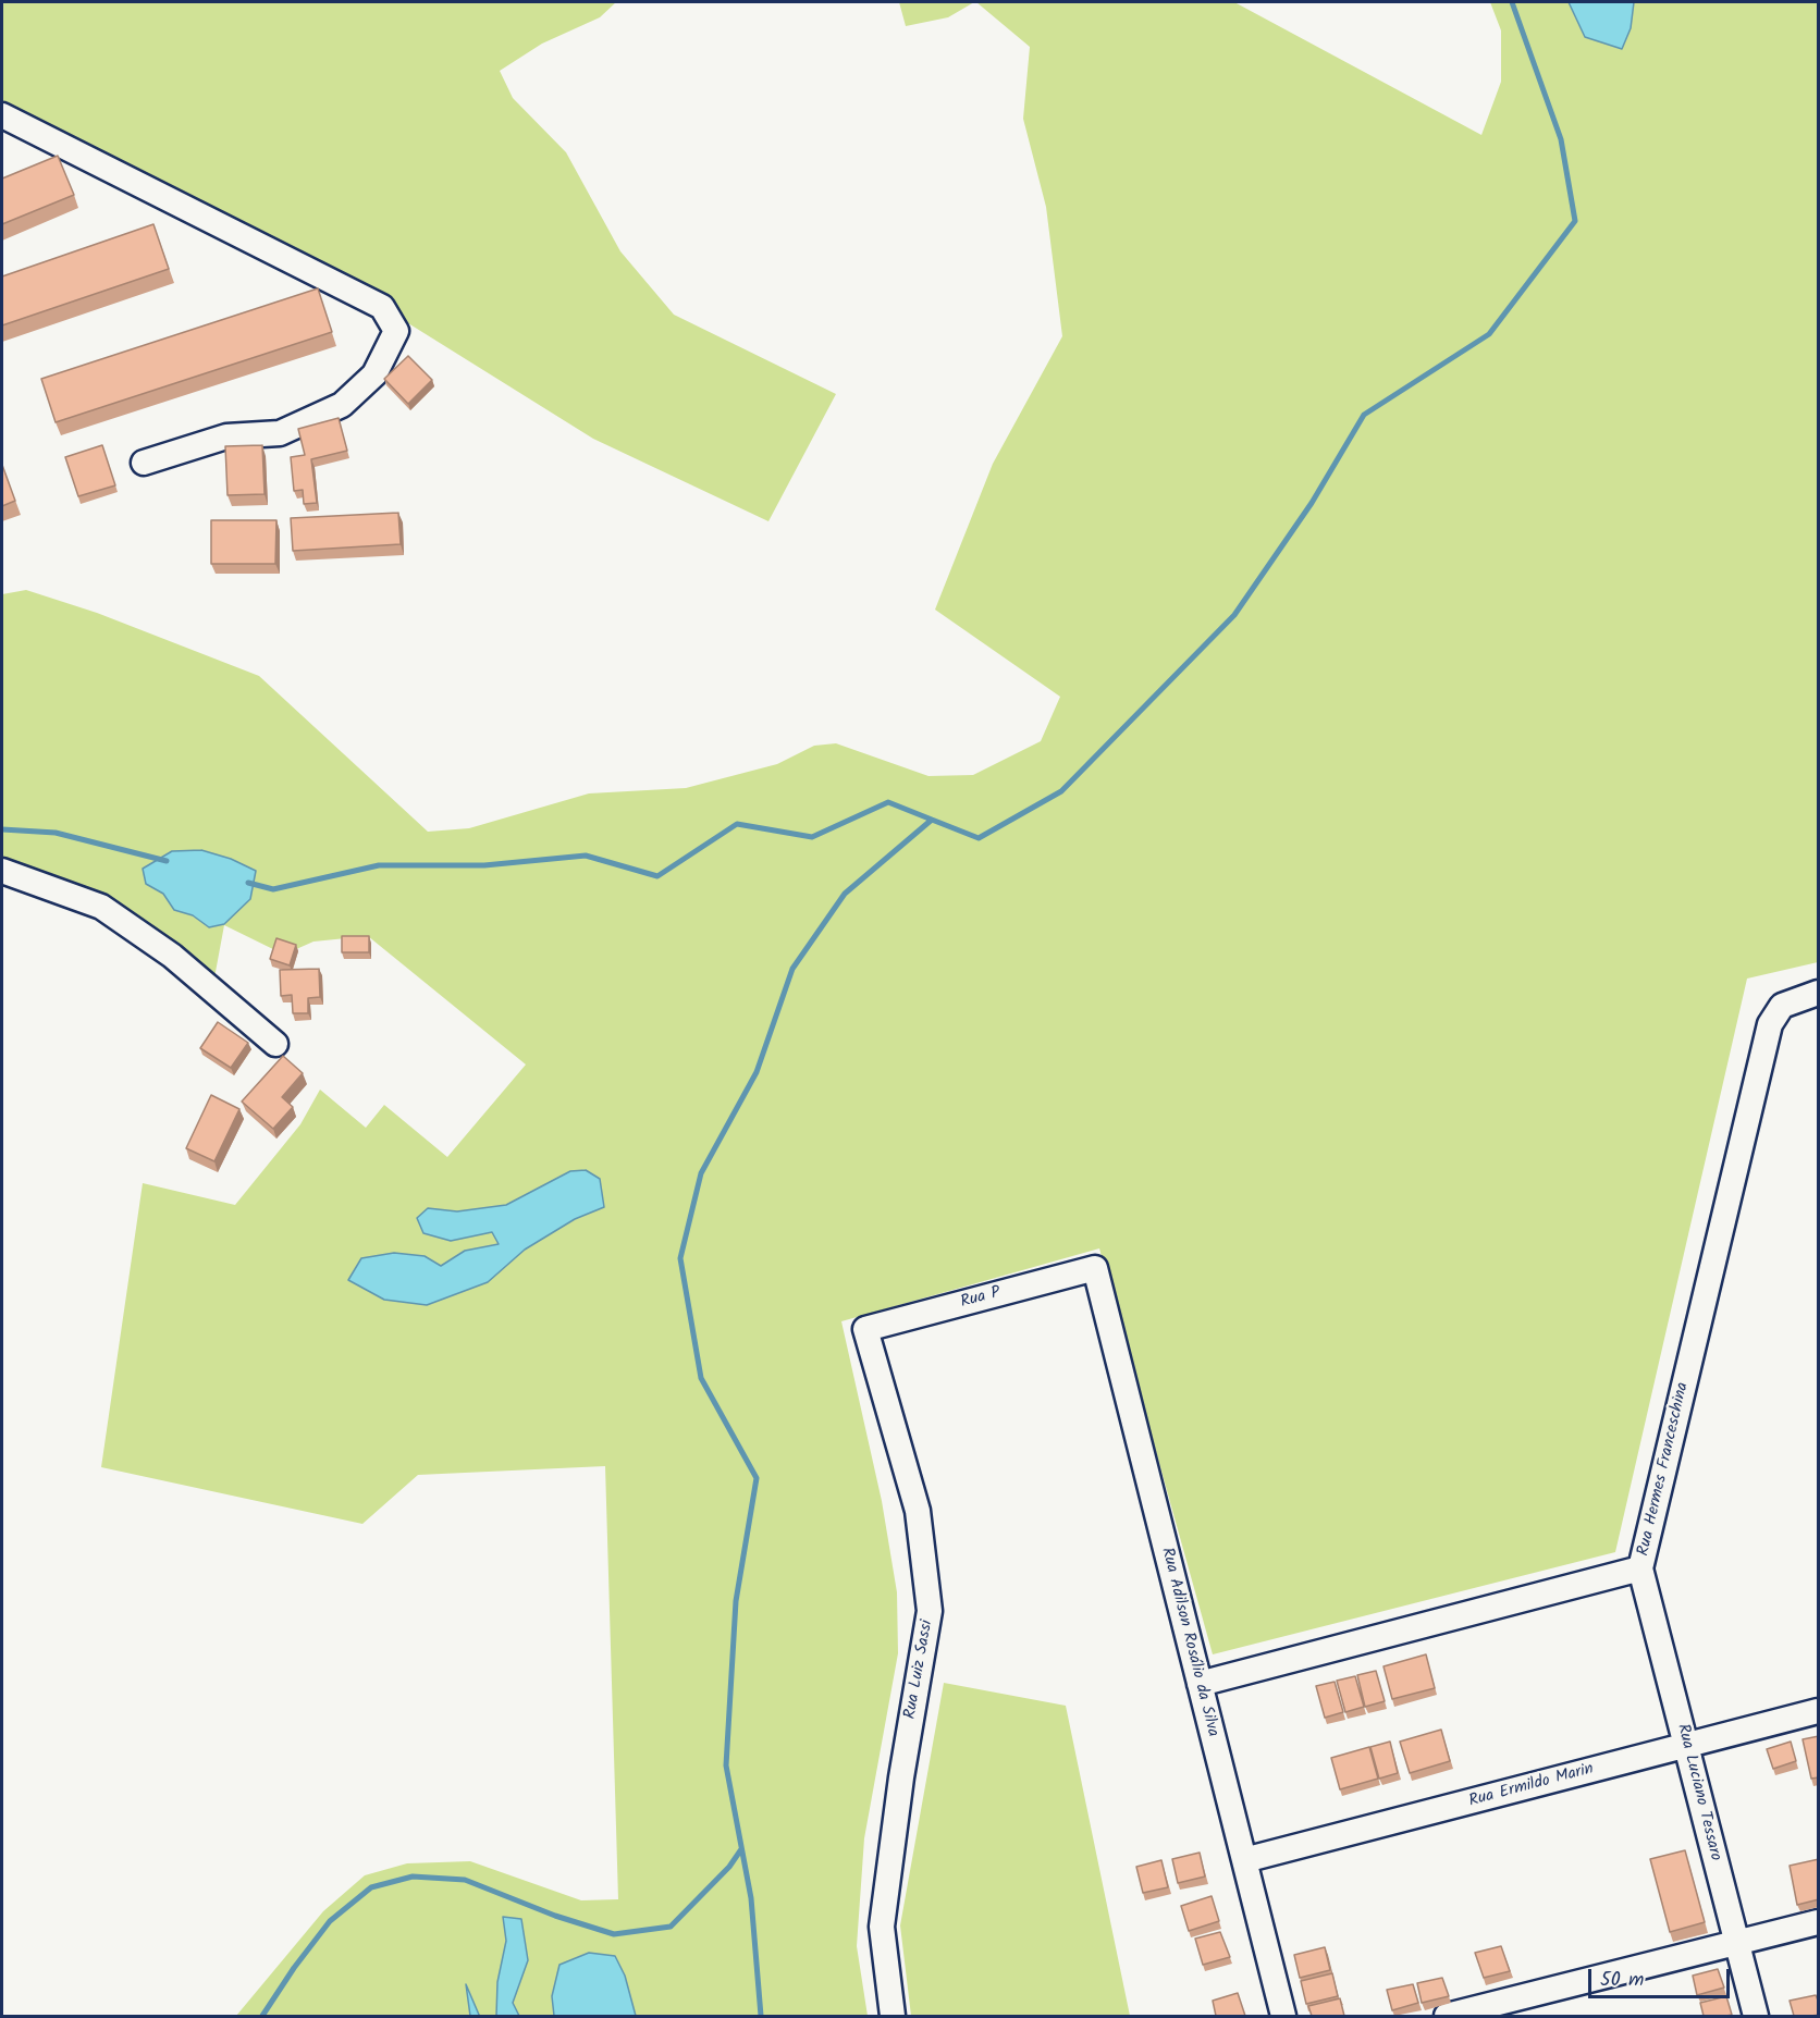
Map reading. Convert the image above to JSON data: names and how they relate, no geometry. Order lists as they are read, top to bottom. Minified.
{"streets":{"street":["Rua P","Rua Hermes Franceschina","Rua Adilson Rosálio da Silva","Rua Luiz Sassi","Rua Ermildo Marin","Rua Luciano Tessaro"]},"crossings":[["Rua P","Rua Adilson Rosálio da Silva"],["Rua P","Rua Luiz Sassi"],["Rua Hermes Franceschina","Rua Adilson Rosálio da Silva"],["Rua Hermes Franceschina","Rua Luciano Tessaro"],["Rua Adilson Rosálio da Silva","Rua Ermildo Marin"],["Rua Ermildo Marin","Rua Luciano Tessaro"]],"scale_bar":"50 m"}
